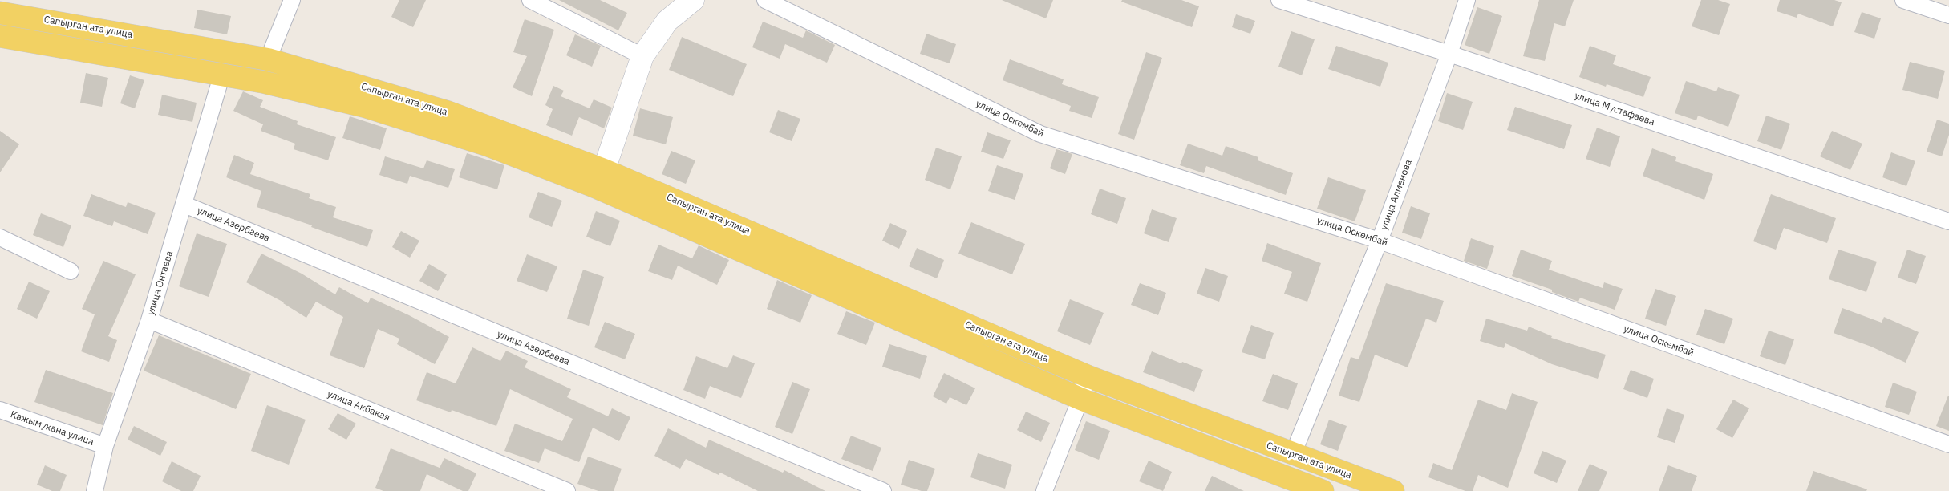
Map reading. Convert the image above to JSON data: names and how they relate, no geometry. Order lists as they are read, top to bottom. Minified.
{"streets":{"main road":["Сапырган ата улица"],"street":["улица Мустафаева","улица Оскембай","улица Алменова","улица Азербаева","улица Онтаева","улица Акбакая","Кажымукана улица"]},"crossings":[["Сапырган ата улица","улица Алменова"],["Сапырган ата улица","улица Онтаева"],["улица Мустафаева","улица Алменова"],["улица Оскембай","улица Алменова"],["улица Азербаева","улица Онтаева"],["улица Онтаева","улица Акбакая"],["улица Онтаева","Кажымукана улица"]]}
